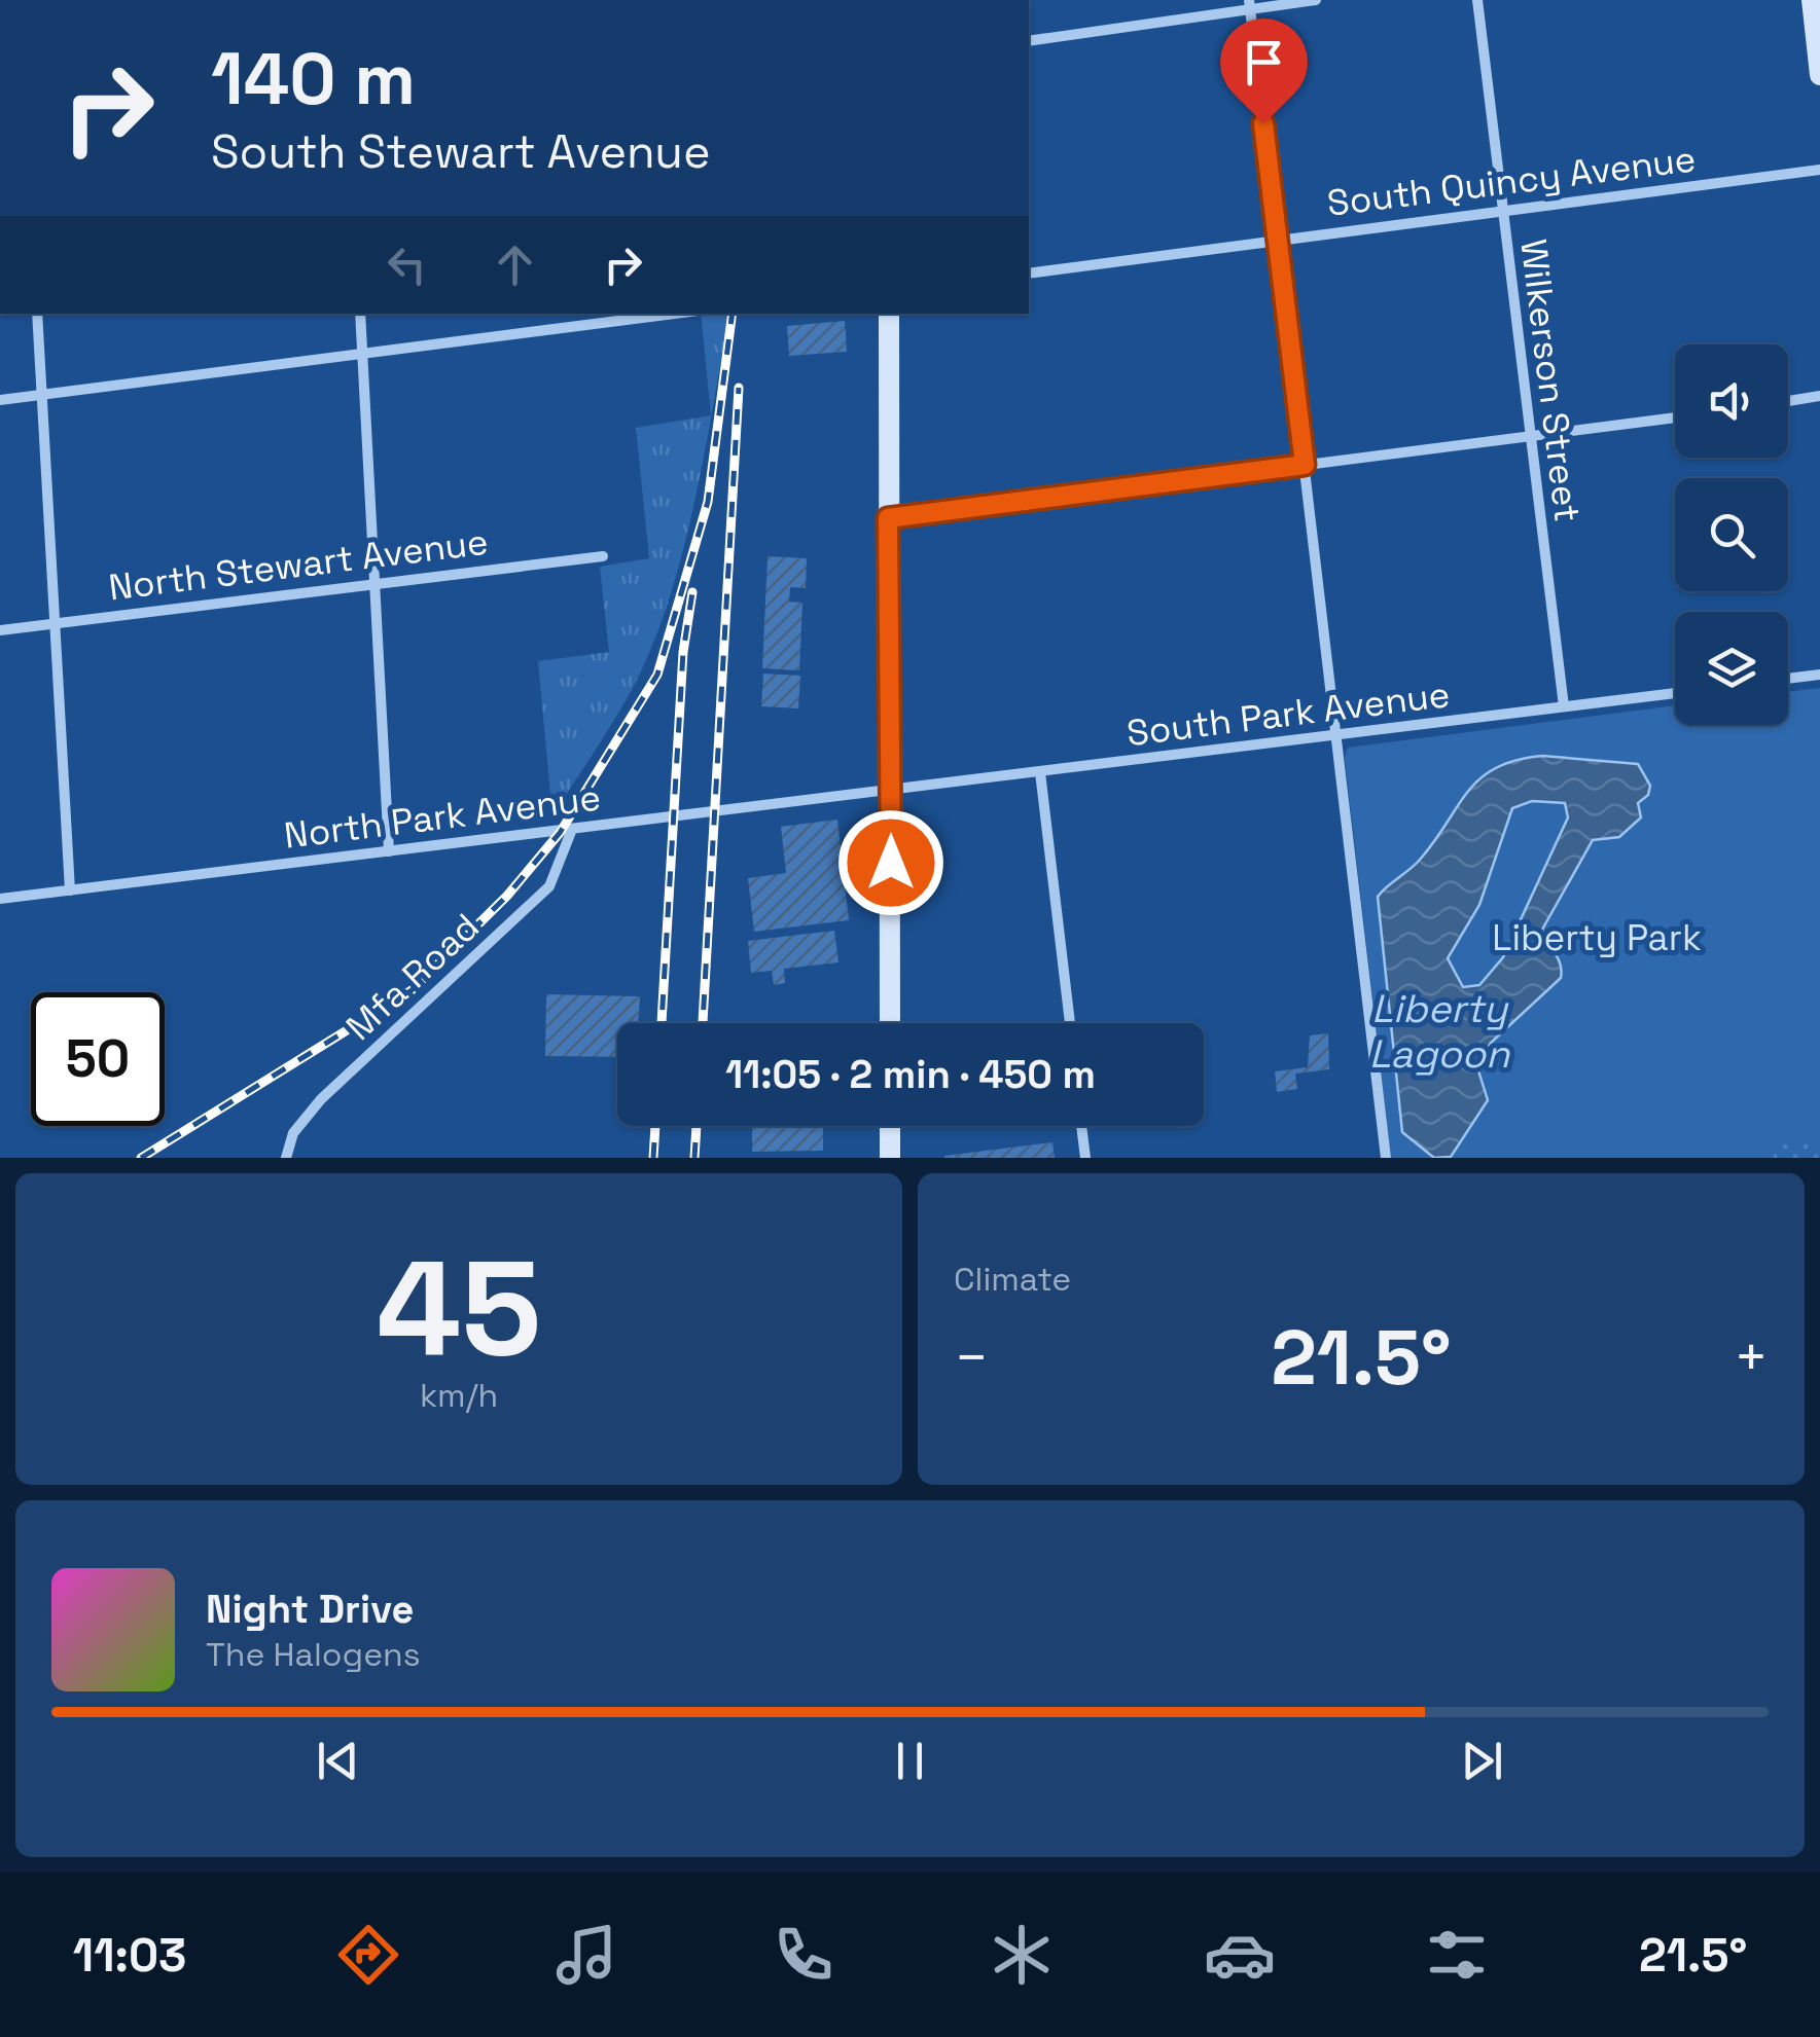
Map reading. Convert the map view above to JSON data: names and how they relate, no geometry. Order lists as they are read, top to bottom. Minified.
{"streets":{"street":["South Quincy Avenue","Wilkerson Street","North Stewart Avenue","South Park Avenue","North Park Avenue","Mfa Road"]},"crossings":[["South Quincy Avenue","Wilkerson Street"],["Wilkerson Street","South Park Avenue"],["South Park Avenue","North Park Avenue"],["North Park Avenue","Mfa Road"]],"water":["Liberty Lagoon"],"parks":["Liberty Park"],"page":{"turn":["140 m","South Stewart Avenue"],"limit":"50","trip":"11:05 · 2 min · 450 m","tile":[["45","km/h"],"Climate"],"heat":["−","21.5°","+"],"song":["Night Drive","The Halogens"],"tabs":["11:03","21.5°"]}}
